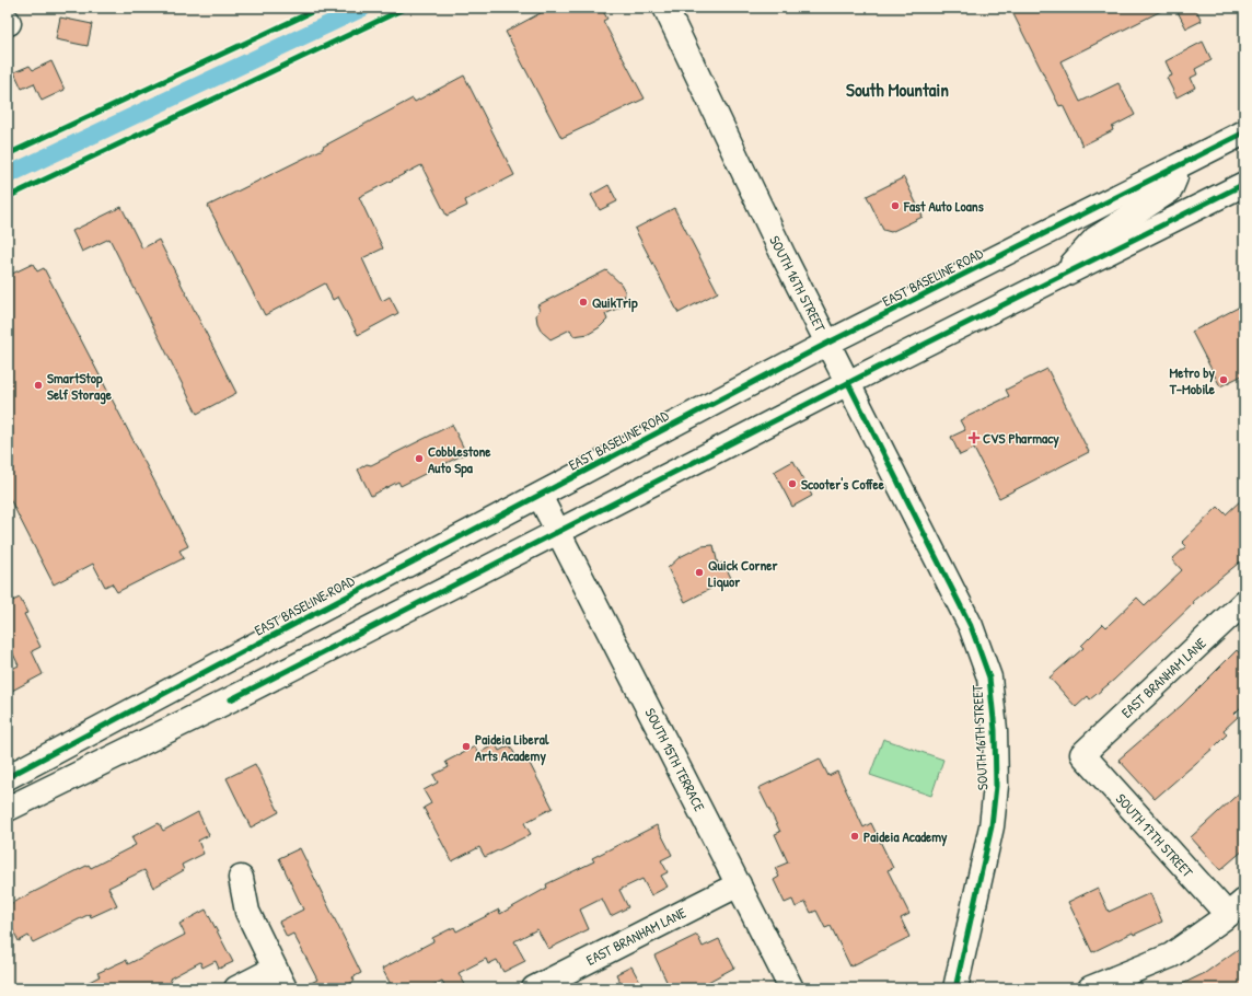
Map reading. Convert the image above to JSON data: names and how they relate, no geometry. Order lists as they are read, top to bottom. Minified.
{"streets":{"main road":["EAST BASELINE ROAD","SOUTH 16TH STREET","EAST BRANHAM LANE","SOUTH 15TH TERRACE","SOUTH 17TH STREET"]},"crossings":[["EAST BASELINE ROAD","SOUTH 16TH STREET"],["EAST BASELINE ROAD","SOUTH 15TH TERRACE"],["EAST BRANHAM LANE","SOUTH 15TH TERRACE"],["EAST BRANHAM LANE","SOUTH 17TH STREET"]],"districts":["South Mountain"],"places":{"other":["Fast Auto Loans","QuikTrip","Metro by T-Mobile","SmartStop Self Storage","Cobblestone Auto Spa","Scooter's Coffee","Quick Corner Liquor","Paideia Liberal Arts Academy","Paideia Academy"],"health":["CVS Pharmacy"]}}
